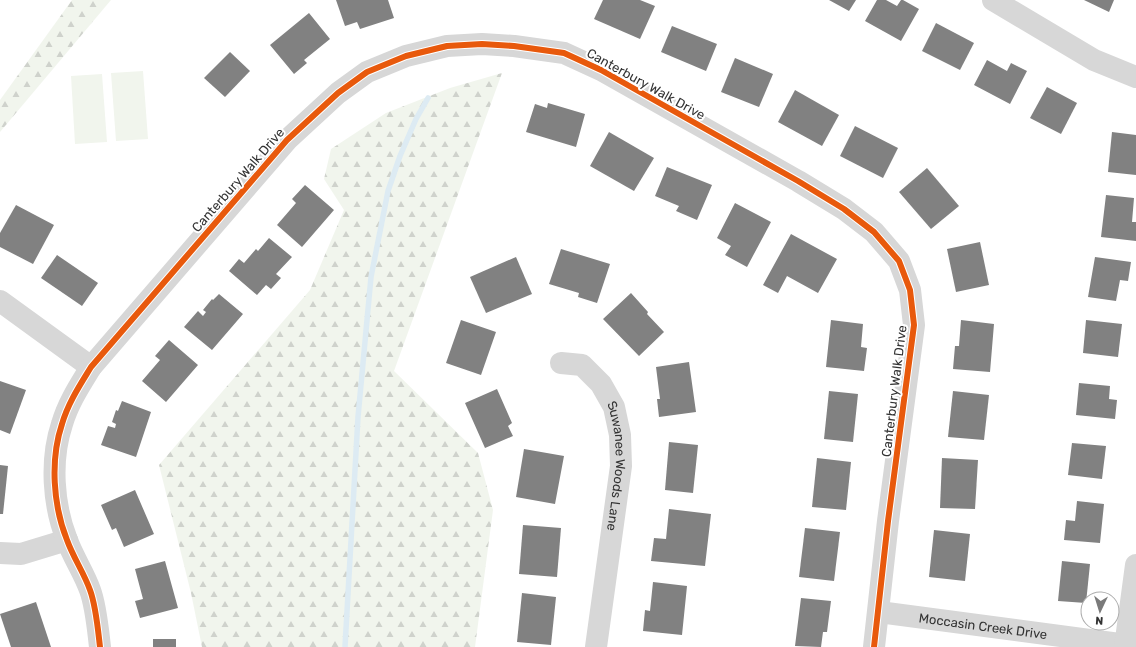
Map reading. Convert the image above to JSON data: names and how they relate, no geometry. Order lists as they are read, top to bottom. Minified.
{"streets":{"street":["Canterbury Walk Drive","Suwanee Woods Lane","Moccasin Creek Drive"]},"crossings":[["Canterbury Walk Drive","Moccasin Creek Drive"]],"north":"bottom"}
